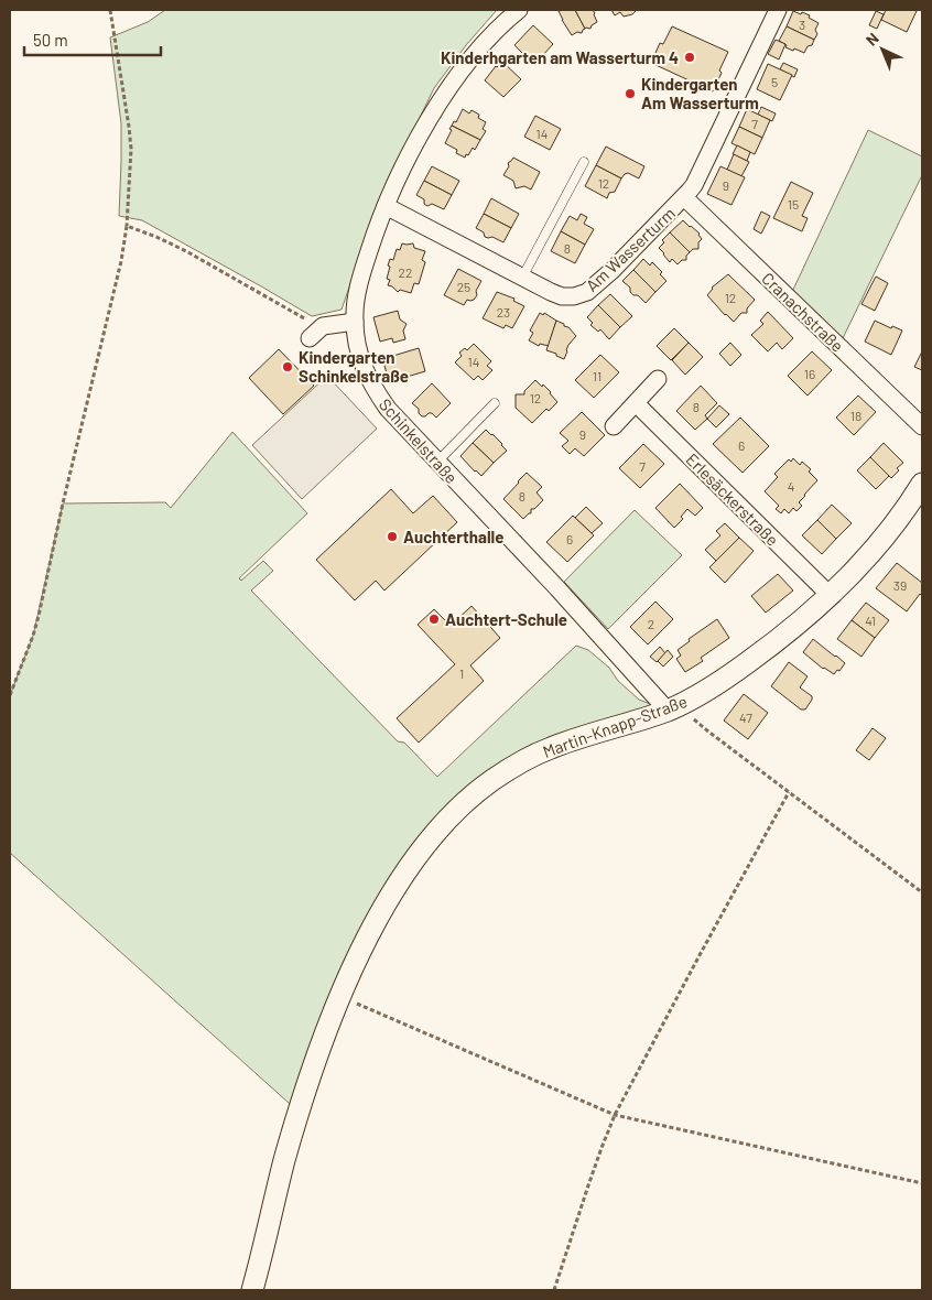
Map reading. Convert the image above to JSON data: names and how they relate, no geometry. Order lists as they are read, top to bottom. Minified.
{"streets":{"street":["Am Wasserturm","Cranachstraße","Schinkelstraße","Erlesäckerstraße","Martin-Knapp-Straße"]},"crossings":[["Am Wasserturm","Cranachstraße"],["Am Wasserturm","Schinkelstraße"],["Schinkelstraße","Martin-Knapp-Straße"],["Erlesäckerstraße","Martin-Knapp-Straße"]],"places":["Kinderhgarten am Wasserturm 4","Kindergarten Am Wasserturm","Kindergarten Schinkelstraße","Auchterthalle","Auchtert-Schule"],"house_numbers":["3","5","7","14","12","9","15","8","22","25","12","23","14","16","11","12","8","18","9","6","7","4","8","6","39","41","2","1","47"],"scale_bar":"50 m","north":"top left"}
